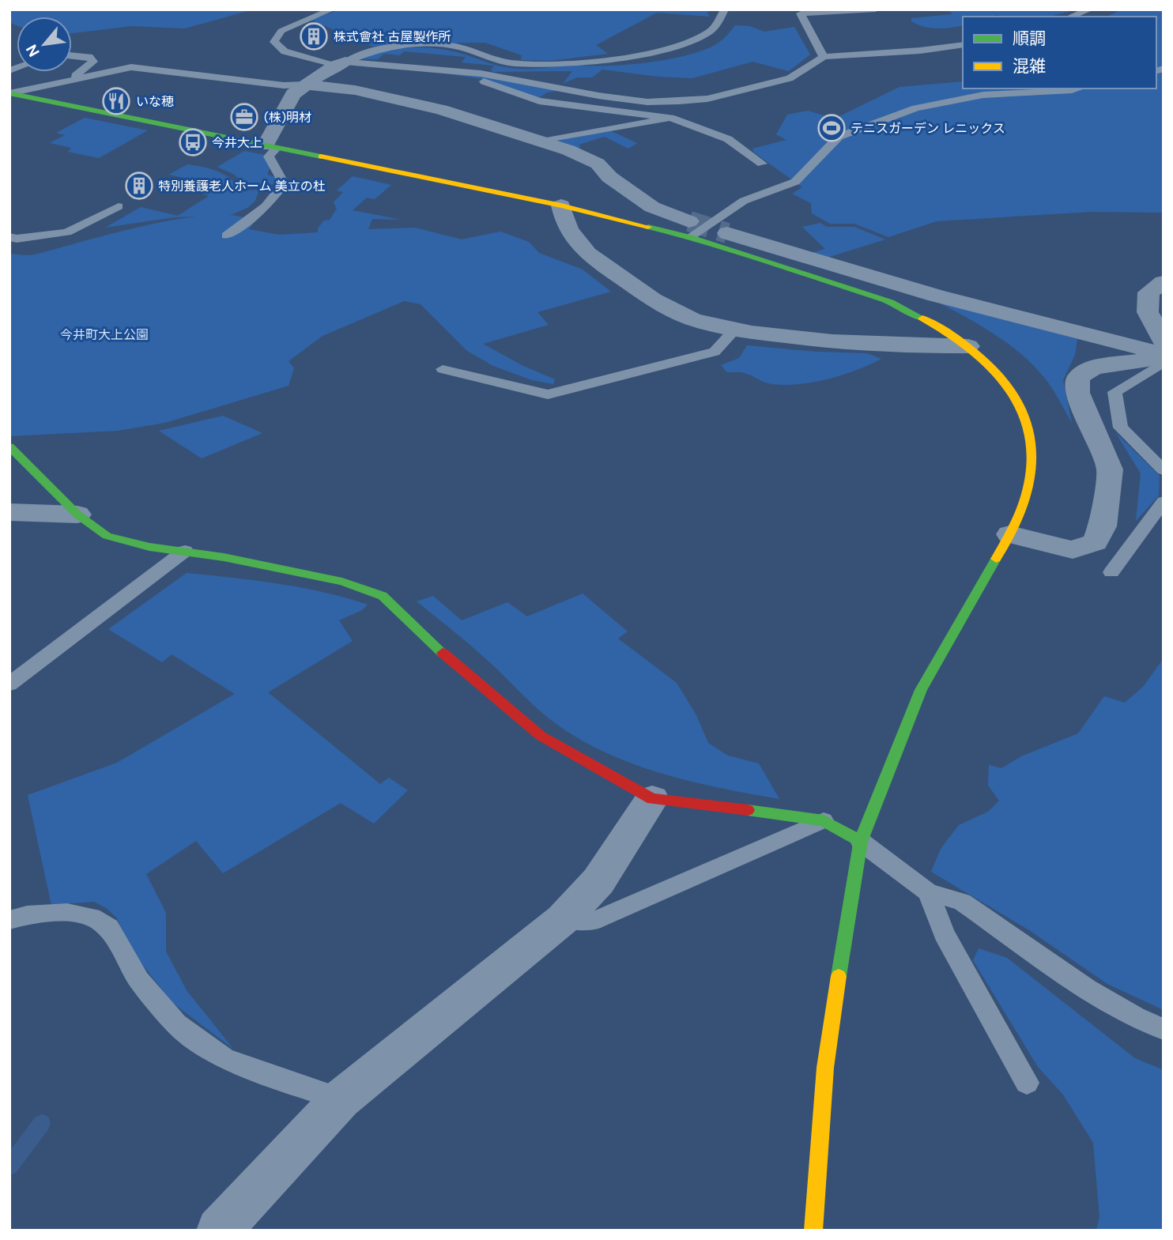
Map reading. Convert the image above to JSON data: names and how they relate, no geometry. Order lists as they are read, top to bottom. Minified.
{"parks":["今井町大上公園"],"places":{"building":["株式會社 古屋製作所","特別養護老人ホーム 美立の杜"],"restaurant":["いな穂"],"office":["(株)明材"],"sports":["テニスガーデン レニックス"],"bus stop":["今井大上"]},"legend":["順調","混雑"],"north":"bottom left"}
